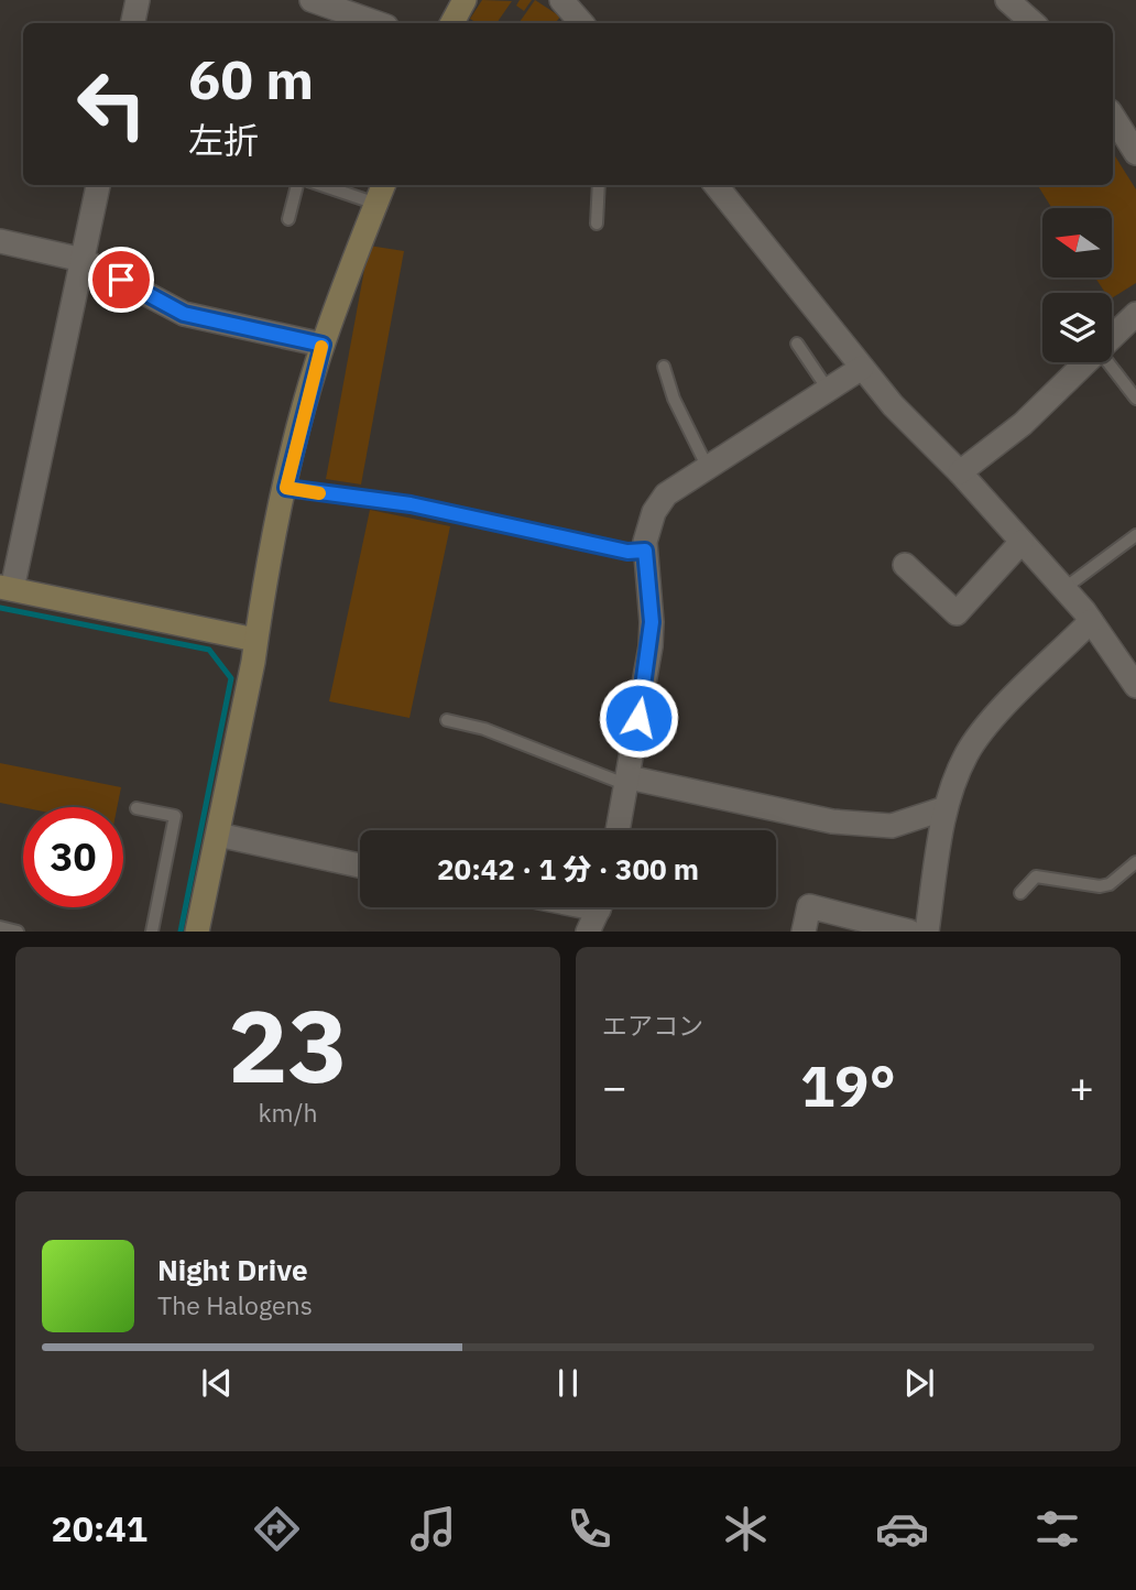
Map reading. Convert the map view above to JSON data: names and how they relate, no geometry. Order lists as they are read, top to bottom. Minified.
{"north":"left","page":{"turn":["60 m","左折"],"limit":"30","trip":"20:42 · 1 分 · 300 m","tile":[["23","km/h"],"エアコン"],"heat":["−","19°","+"],"song":["Night Drive","The Halogens"],"tabs":"20:41"}}
